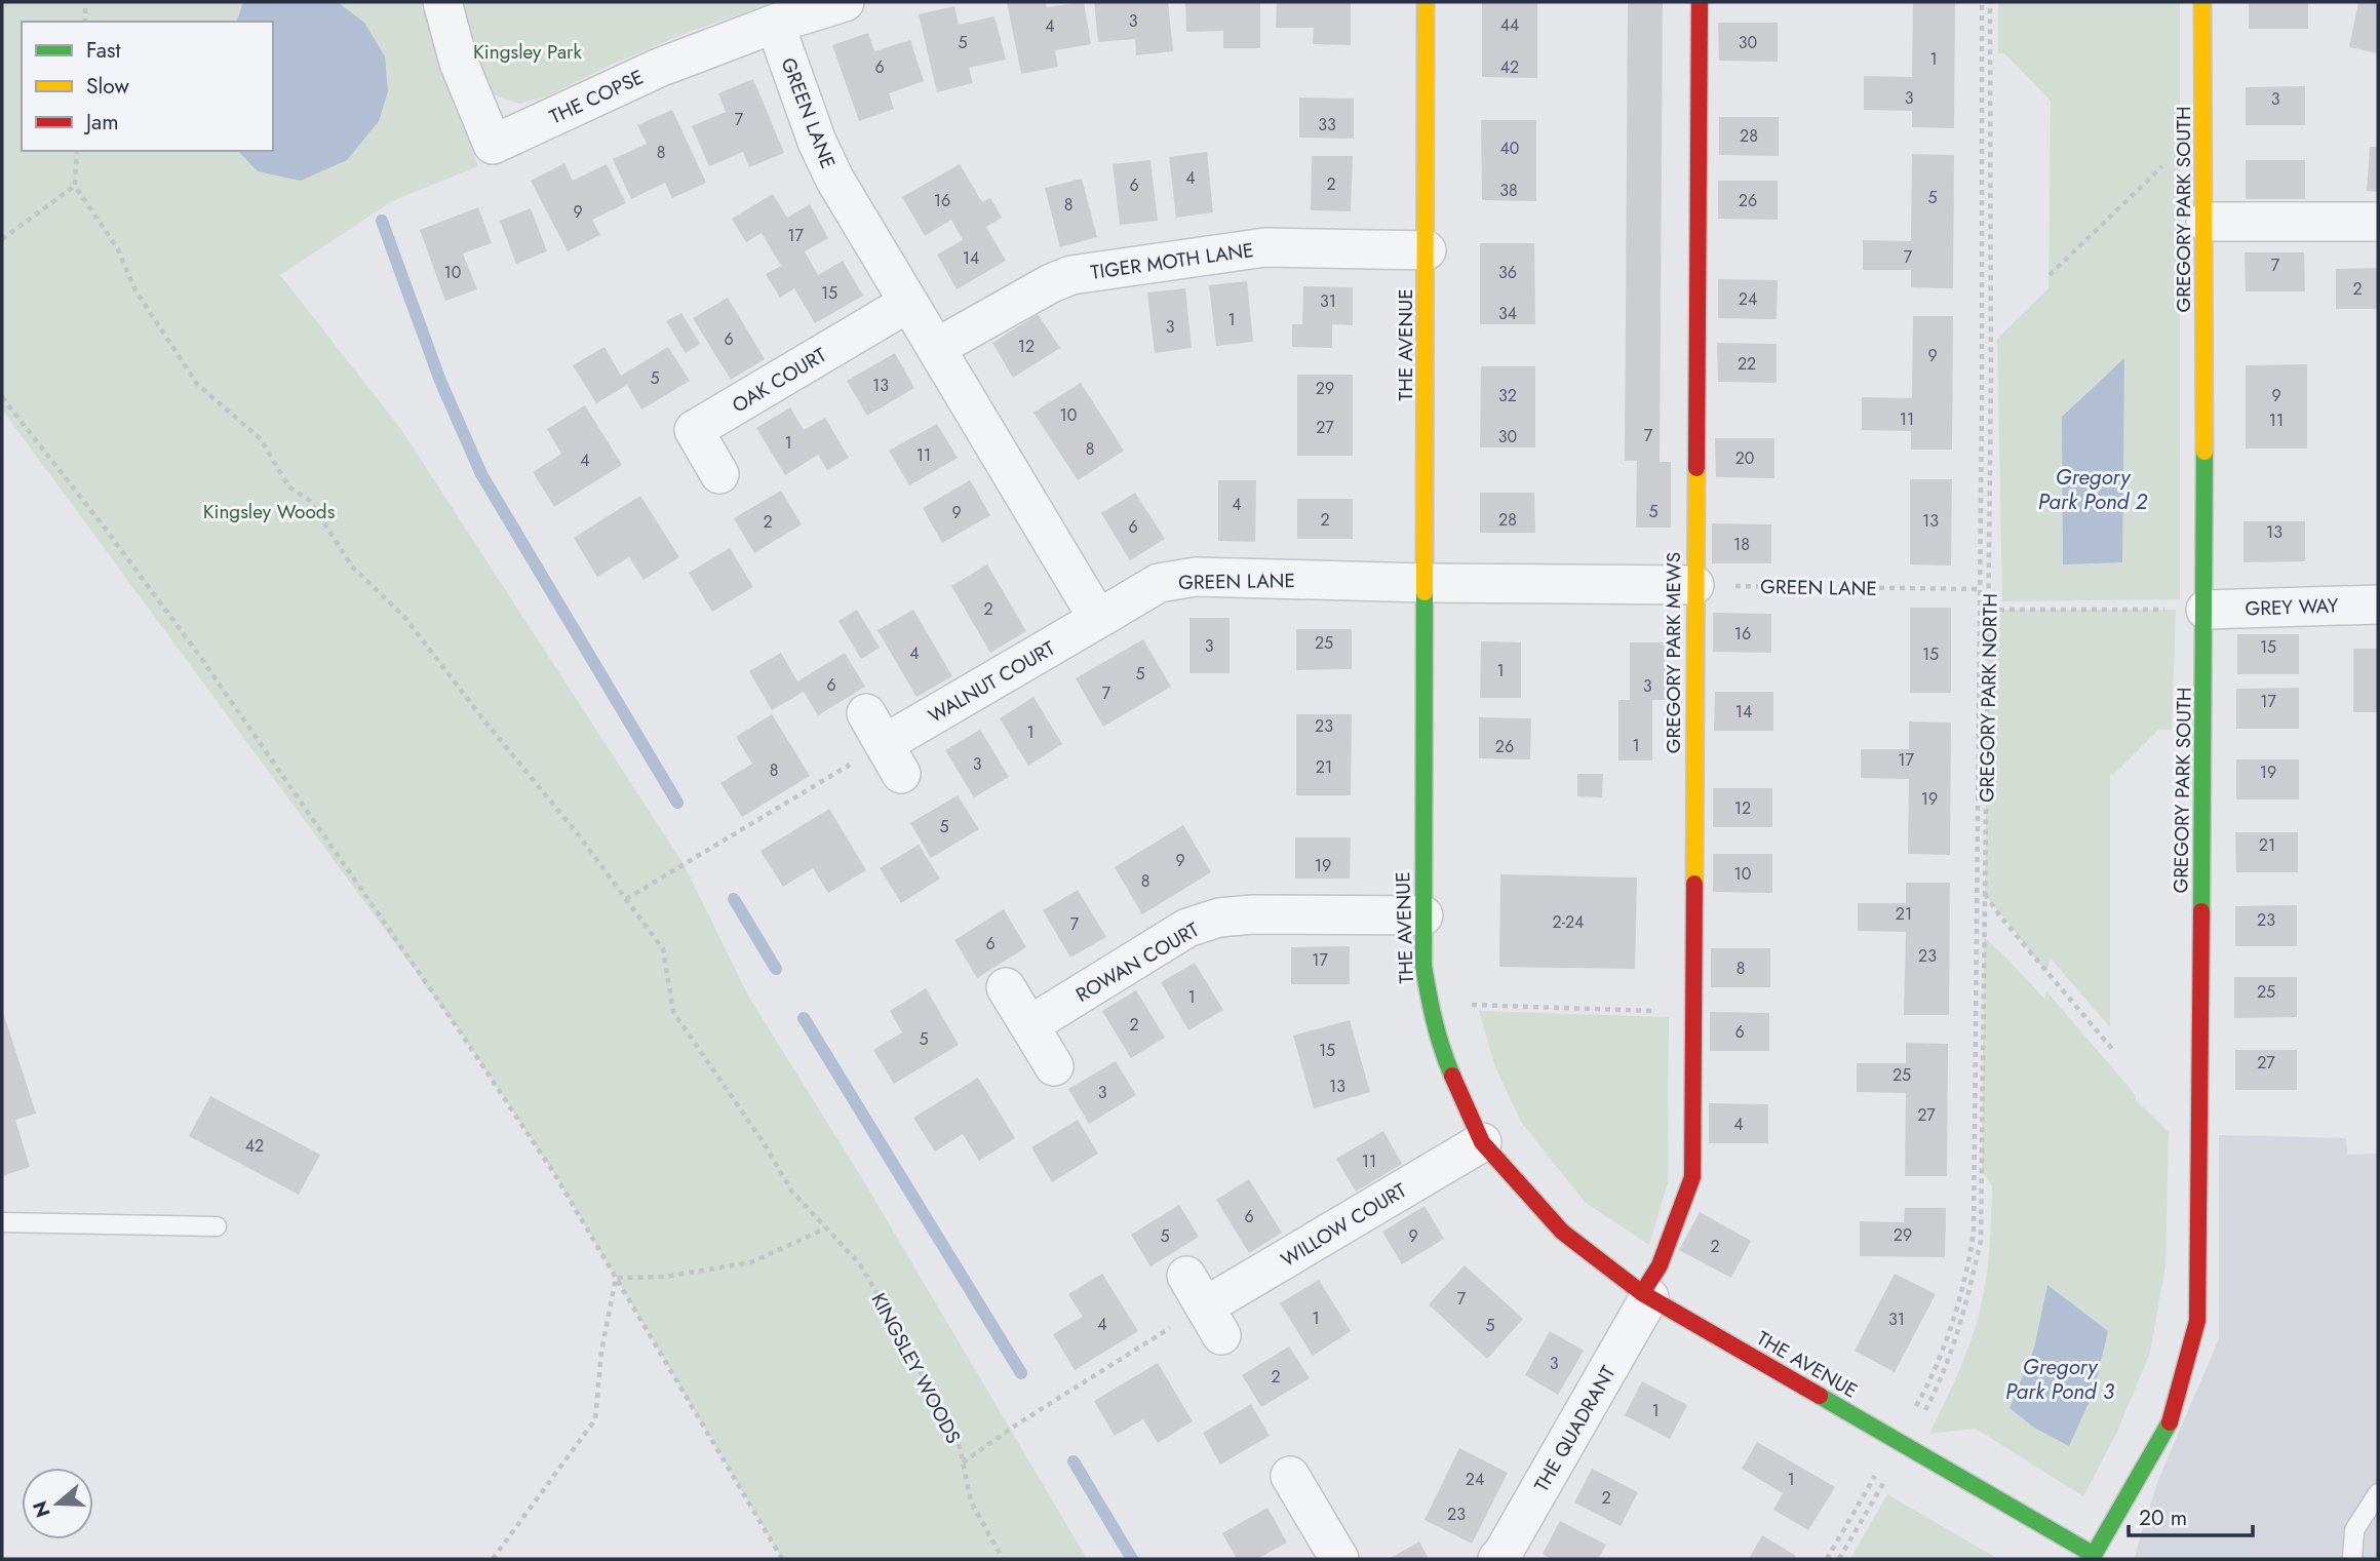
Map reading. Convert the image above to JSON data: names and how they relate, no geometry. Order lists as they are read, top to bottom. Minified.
{"streets":{"street":["THE COPSE","GREEN LANE","GREGORY PARK SOUTH","TIGER MOTH LANE","THE AVENUE","OAK COURT","GREY WAY","GREGORY PARK MEWS","WALNUT COURT","ROWAN COURT","WILLOW COURT","THE QUADRANT"],"path":["GREGORY PARK NORTH","KINGSLEY WOODS"]},"crossings":[["THE COPSE","GREEN LANE"],["GREEN LANE","TIGER MOTH LANE"],["GREEN LANE","THE AVENUE"],["GREEN LANE","OAK COURT"],["GREEN LANE","GREGORY PARK MEWS"],["GREEN LANE","WALNUT COURT"],["GREGORY PARK SOUTH","THE AVENUE"],["GREGORY PARK SOUTH","GREY WAY"],["TIGER MOTH LANE","THE AVENUE"],["THE AVENUE","GREGORY PARK MEWS"],["THE AVENUE","ROWAN COURT"],["THE AVENUE","WILLOW COURT"],["THE AVENUE","THE QUADRANT"],["GREGORY PARK MEWS","THE QUADRANT"]],"water":["Gregory Park Pond 2","Gregory Park Pond 3"],"parks":["Kingsley Park","Kingsley Woods"],"house_numbers":["3","44","4","5","30","1","6","42","3","3","7","33","28","40","8","4","2","6","38","5","16","26","8","9","17","7","14","7","10","36","2","15","24","31","34","1","3","6","12","9","22","5","13","29","32","9","10","11","11","27","7","30","1","8","11","20","4","4","5","9","2","28","13","2","6","13","18","2","16","25","3","15","4","15","1","5","6","3","7","17","14","23","1","1","26","17","3","21","8","19","19","12","5","21","9","19","10","8","21","23","2-24","7","6","23","17","8","25","1","2","6","5","15","27","25","13","3","27","4","42","11","6","29","5","9","2","7","1","31","4","5","3","2","1","24","1","2","23"],"legend":["Fast","Slow","Jam"],"scale_bar":"20 m","north":"left"}
